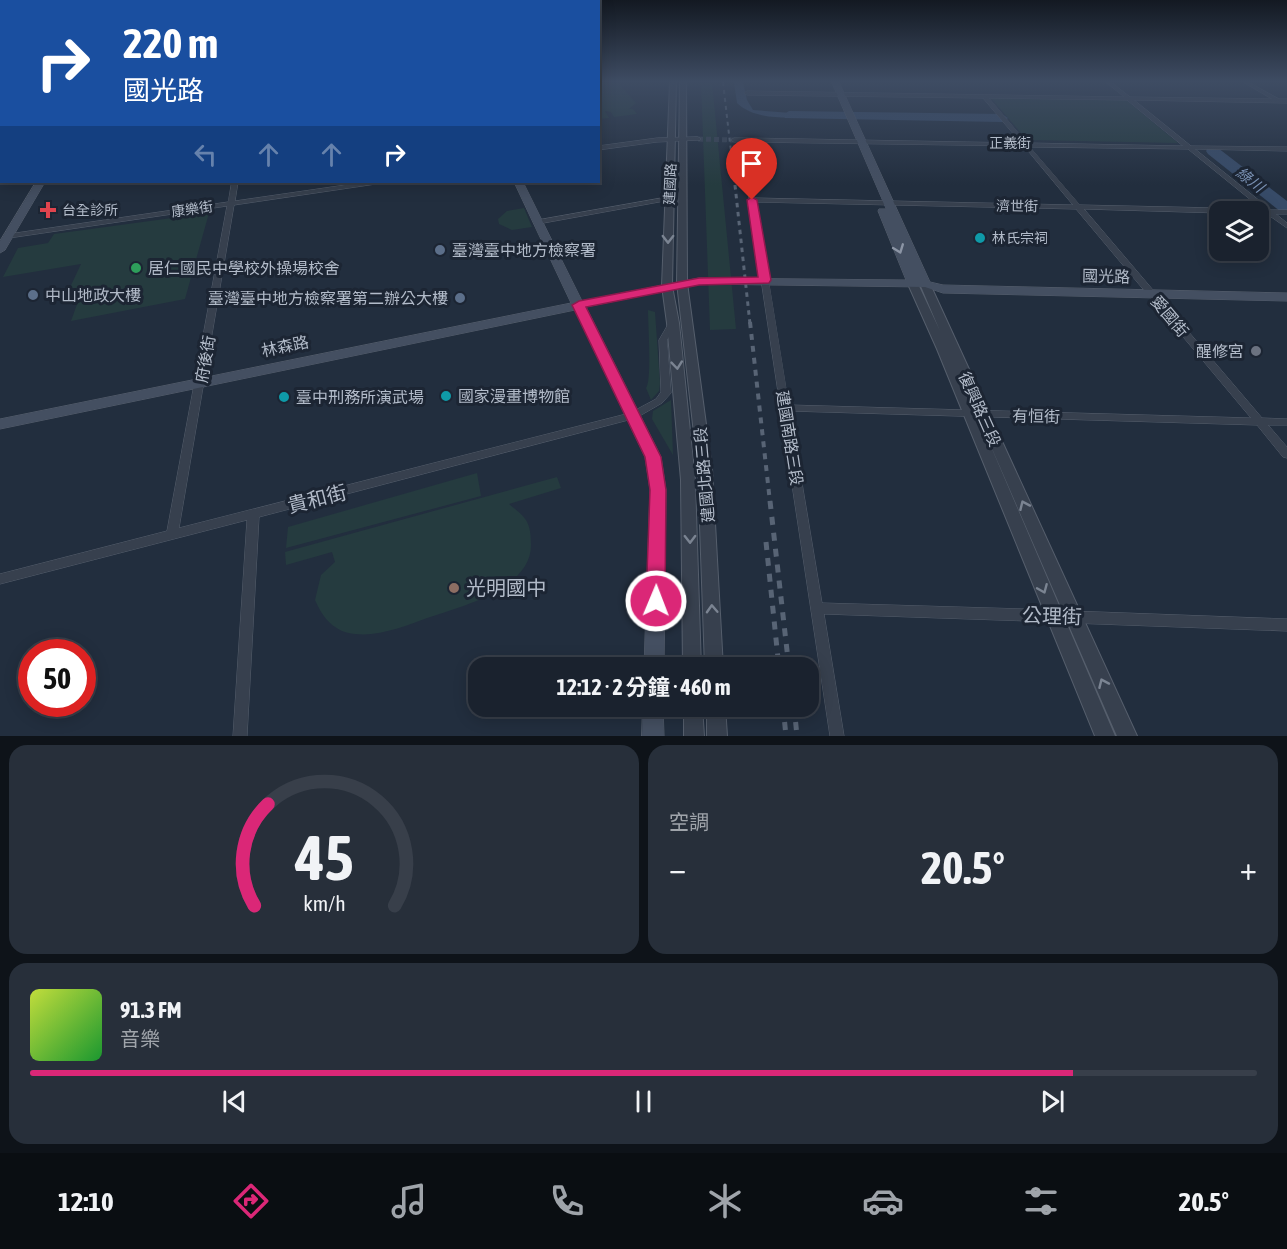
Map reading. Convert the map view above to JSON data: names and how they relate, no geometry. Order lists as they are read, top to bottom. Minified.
{"streets":{"main road":["國光路","林森路","復興路三段"],"street":["正義街","建國路","濟世街","康樂街","愛國街","府後街","有恒街","建國南路三段","建國北路三段","貴和街","公理街"]},"crossings":[["正義街","愛國街"],["正義街","復興路三段"],["正義街","建國南路三段"],["建國路","國光路"],["建國路","建國北路三段"],["濟世街","愛國街"],["濟世街","復興路三段"],["濟世街","建國南路三段"],["康樂街","府後街"],["國光路","愛國街"],["國光路","林森路"],["國光路","復興路三段"],["國光路","建國南路三段"],["國光路","建國北路三段"],["愛國街","有恒街"],["林森路","府後街"],["府後街","貴和街"],["復興路三段","有恒街"],["復興路三段","公理街"],["有恒街","建國南路三段"],["建國南路三段","公理街"],["建國北路三段","貴和街"]],"water":["綠川"],"places":{"health":["台全診所"],"other":["林氏宗祠","臺灣臺中地方檢察署","居仁國民中學校外操場校舍","中山地政大樓","臺灣臺中地方檢察署第二辦公大樓","醒修宮","國家漫畫博物館","臺中刑務所演武場","光明國中"]},"page":{"turn":["220 m","國光路"],"limit":"50","trip":"12:12 · 2 分鐘 · 460 m","tile":"空調","heat":["−","20.5°","+"],"song":["91.3 FM","音樂"],"tabs":["12:10","20.5°"],"gauge":["45","km/h"]}}
